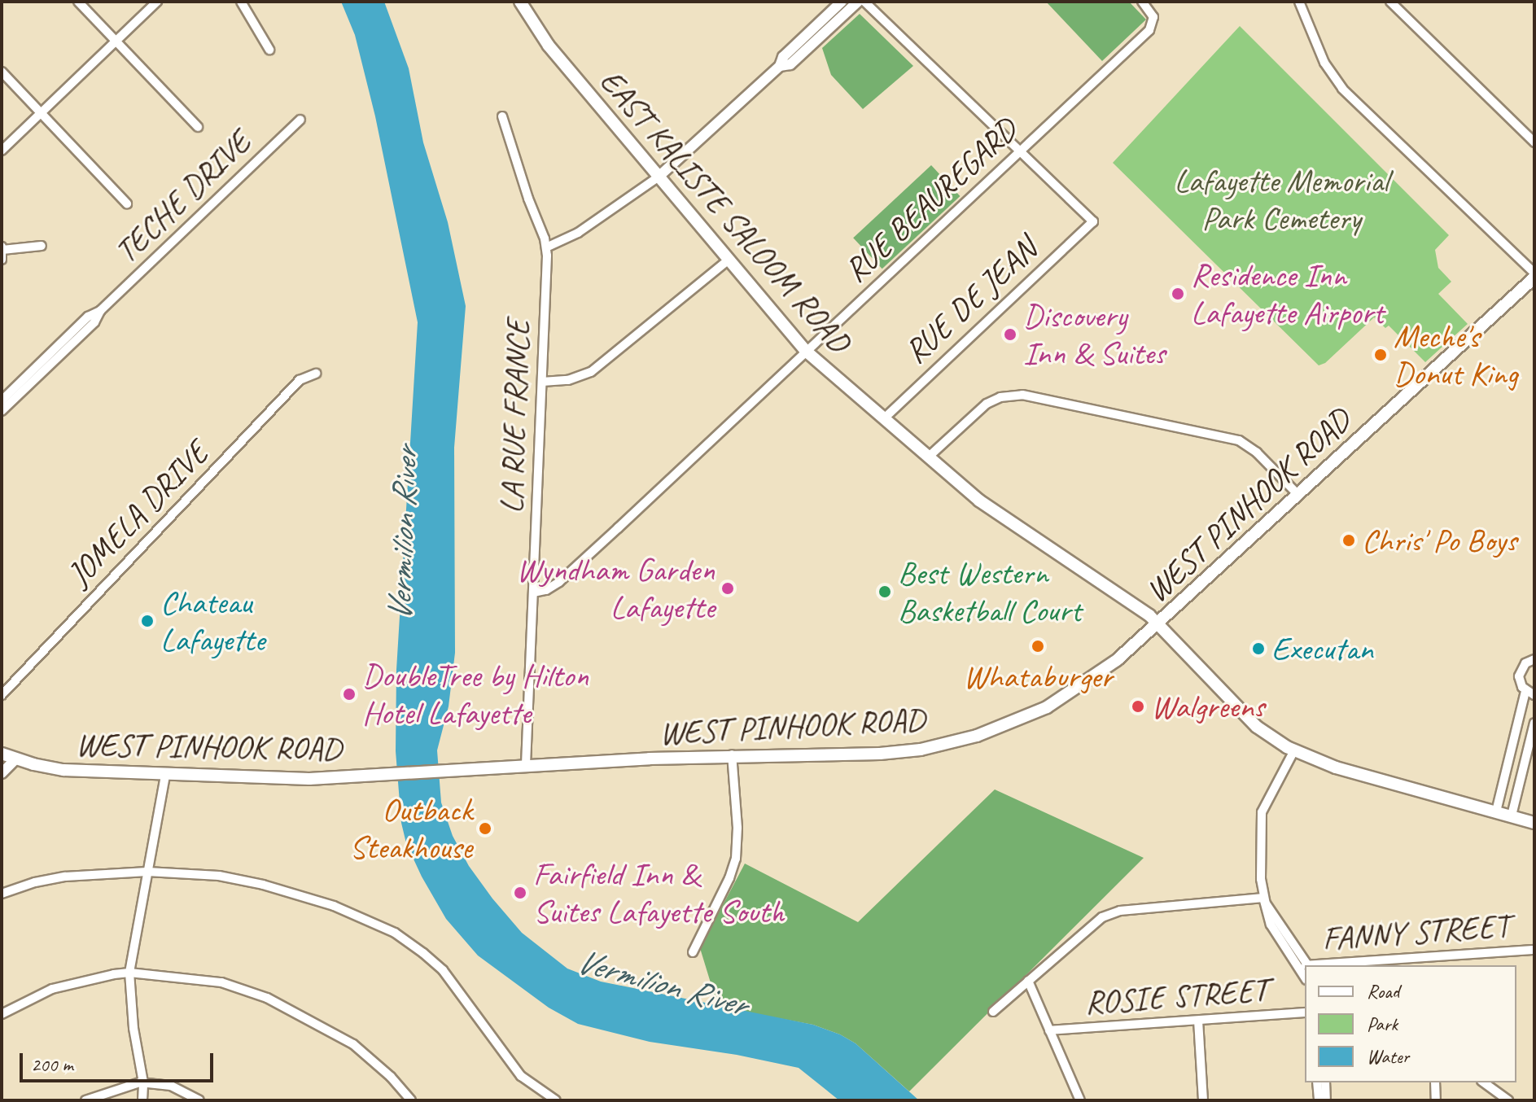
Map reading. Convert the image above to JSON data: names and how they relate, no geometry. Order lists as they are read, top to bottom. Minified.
{"streets":{"main road":["EAST KALISTE SALOOM ROAD","WEST PINHOOK ROAD"],"street":["TECHE DRIVE","RUE BEAUREGARD","RUE DE JEAN","LA RUE FRANCE","JOMELA DRIVE","FANNY STREET","ROSIE STREET"]},"crossings":[["RUE BEAUREGARD","EAST KALISTE SALOOM ROAD"],["RUE BEAUREGARD","RUE DE JEAN"],["RUE BEAUREGARD","LA RUE FRANCE"],["EAST KALISTE SALOOM ROAD","RUE DE JEAN"],["EAST KALISTE SALOOM ROAD","WEST PINHOOK ROAD"],["LA RUE FRANCE","WEST PINHOOK ROAD"]],"water":["Vermilion River"],"parks":["Lafayette Memorial Park Cemetery"],"places":["Residence Inn Lafayette Airport","Discovery Inn & Suites","Meche's Donut King","Chris' Po Boys","Wyndham Garden Lafayette","Best Western Basketball Court","Chateau Lafayette","Whataburger","Executan","DoubleTree by Hilton Hotel Lafayette","Walgreens","Outback Steakhouse","Fairfield Inn & Suites Lafayette South"],"legend":["Road","Park","Water"],"scale_bar":"200 m"}
